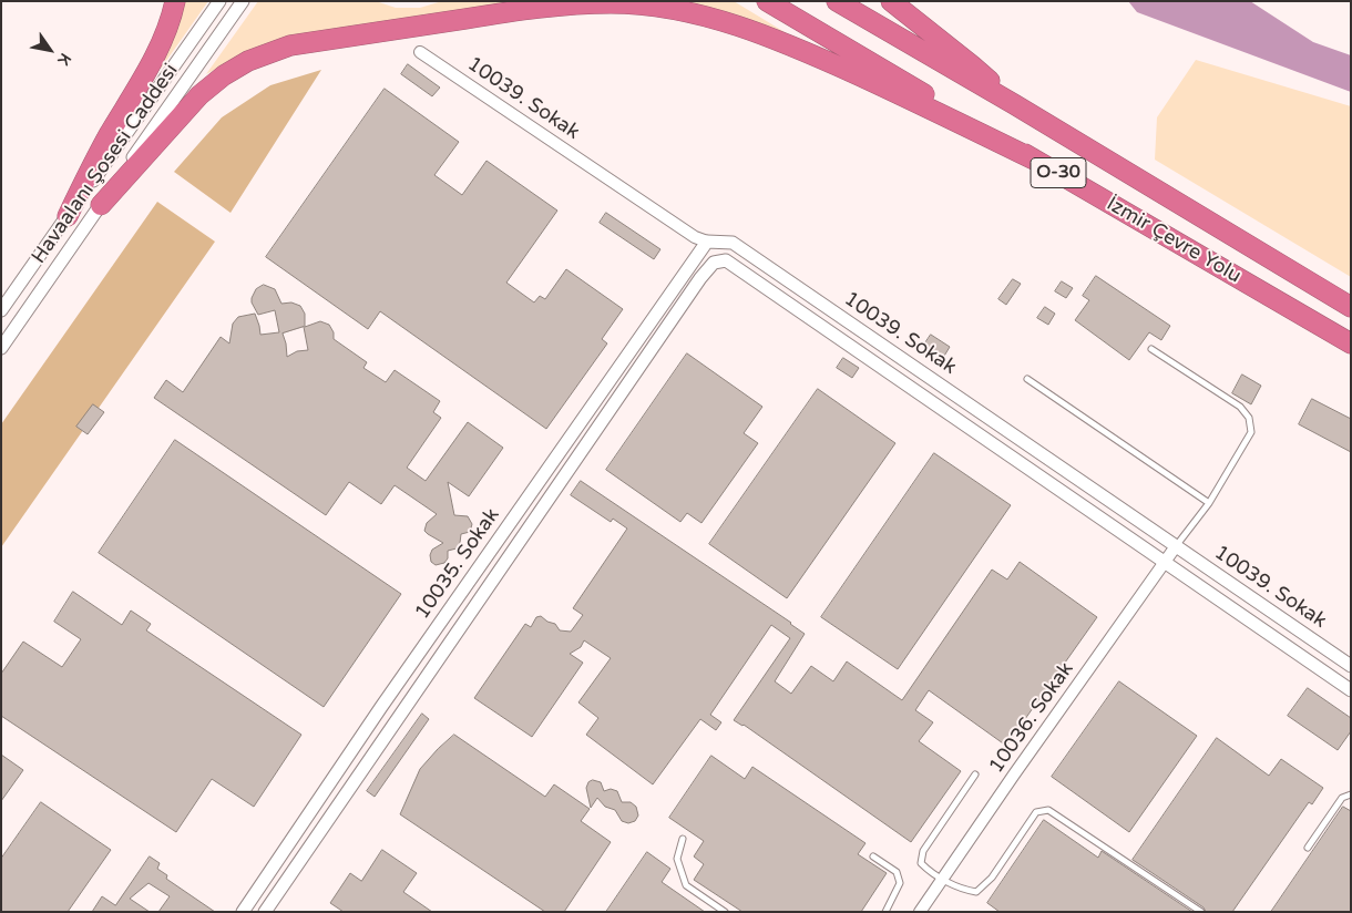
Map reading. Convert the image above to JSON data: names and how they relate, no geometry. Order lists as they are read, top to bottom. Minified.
{"streets":{"highway":["O-30","İzmir Çevre Yolu"],"street":["10039. Sokak","Havaalanı Şosesi Caddesi","10035. Sokak","10036. Sokak"]},"crossings":[["10039. Sokak","10035. Sokak"],["10039. Sokak","10036. Sokak"]],"north":"bottom right"}
